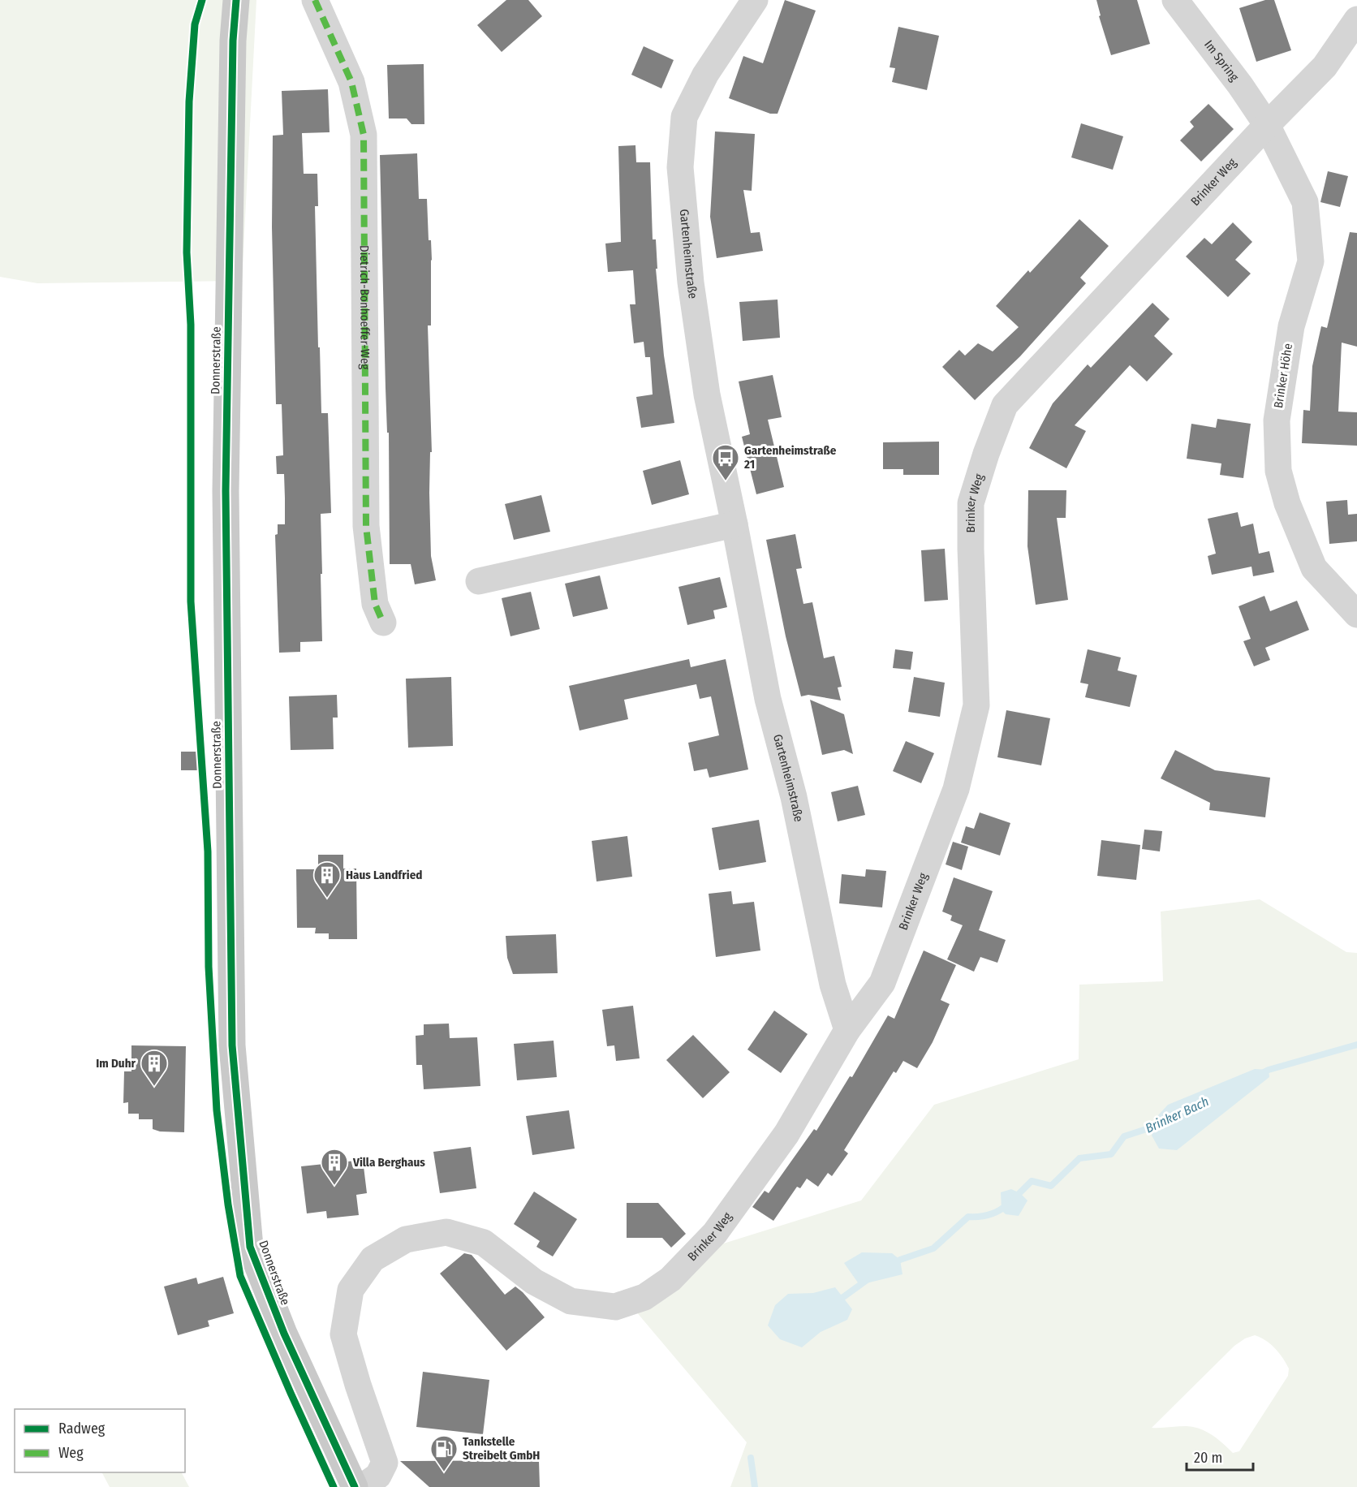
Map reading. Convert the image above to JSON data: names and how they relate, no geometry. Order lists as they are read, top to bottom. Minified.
{"streets":{"main road":["Donnerstraße"],"street":["Im Spring","Brinker Weg","Gartenheimstraße","Dietrich-Bonhoeffer-Weg","Brinker Höhe"]},"crossings":[["Im Spring","Brinker Weg"],["Im Spring","Brinker Höhe"],["Brinker Weg","Gartenheimstraße"],["Brinker Weg","Brinker Höhe"]],"water":["Brinker Bach"],"places":{"bus stop":["Gartenheimstraße 21"],"building":["Haus Landfried","Im Duhr","Villa Berghaus"],"fuel station":["Tankstelle Streibelt GmbH"]},"legend":["Radweg","Weg"],"scale_bar":"20 m"}
